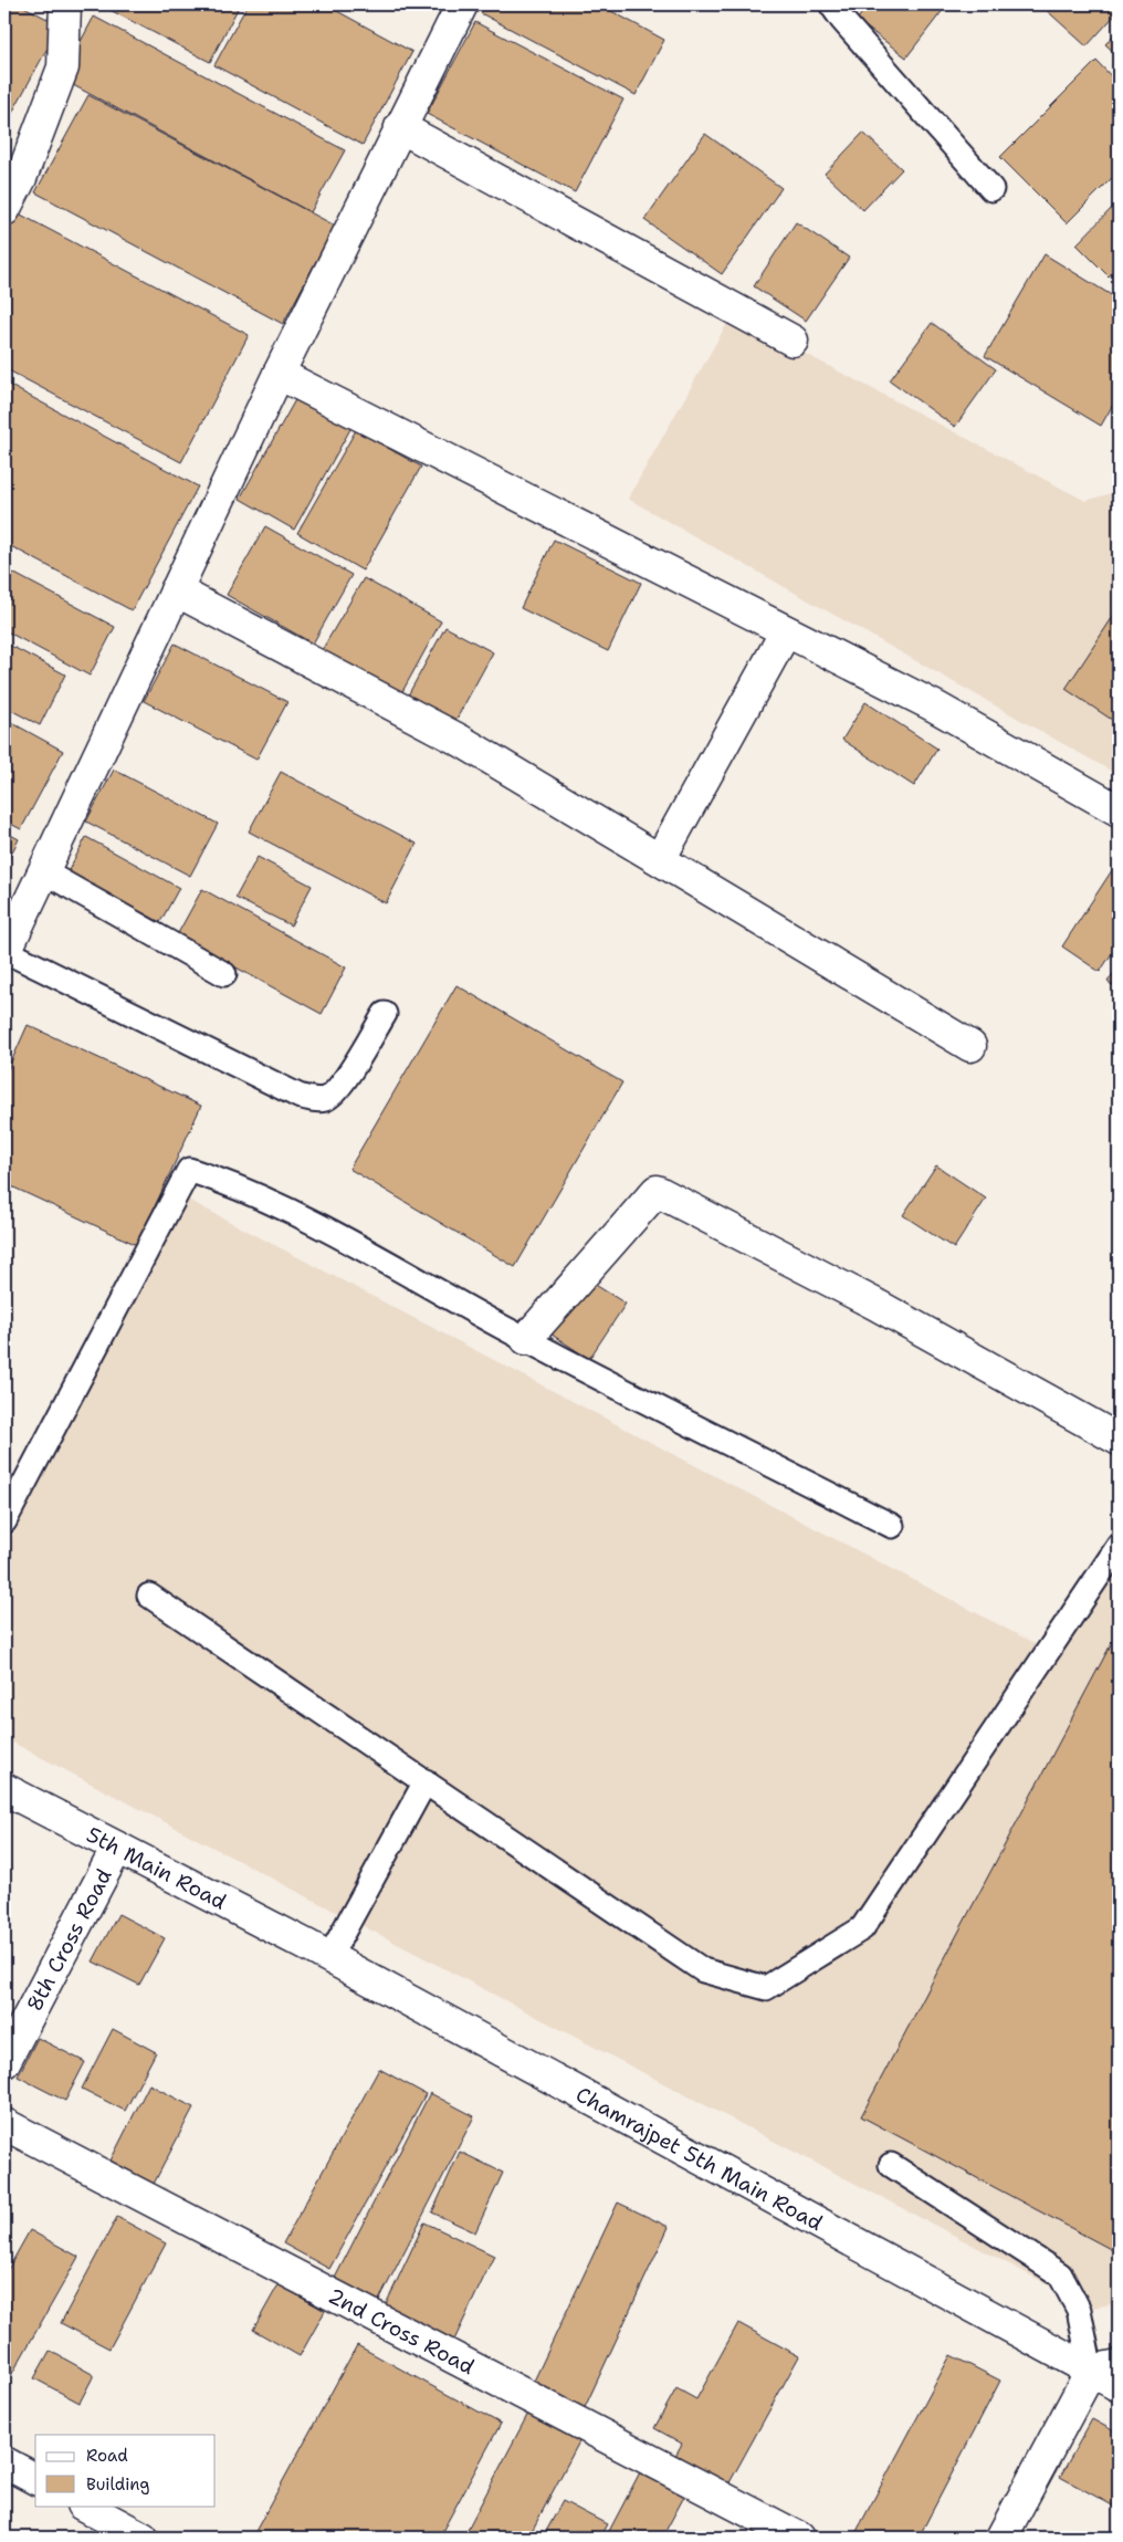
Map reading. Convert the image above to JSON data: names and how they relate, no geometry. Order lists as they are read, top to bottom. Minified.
{"streets":{"street":["5th Main Road","8th Cross Road","Chamrajpet 5th Main Road","2nd Cross Road"]},"crossings":[["5th Main Road","8th Cross Road"],["5th Main Road","Chamrajpet 5th Main Road"]],"legend":["Road","Building"]}
